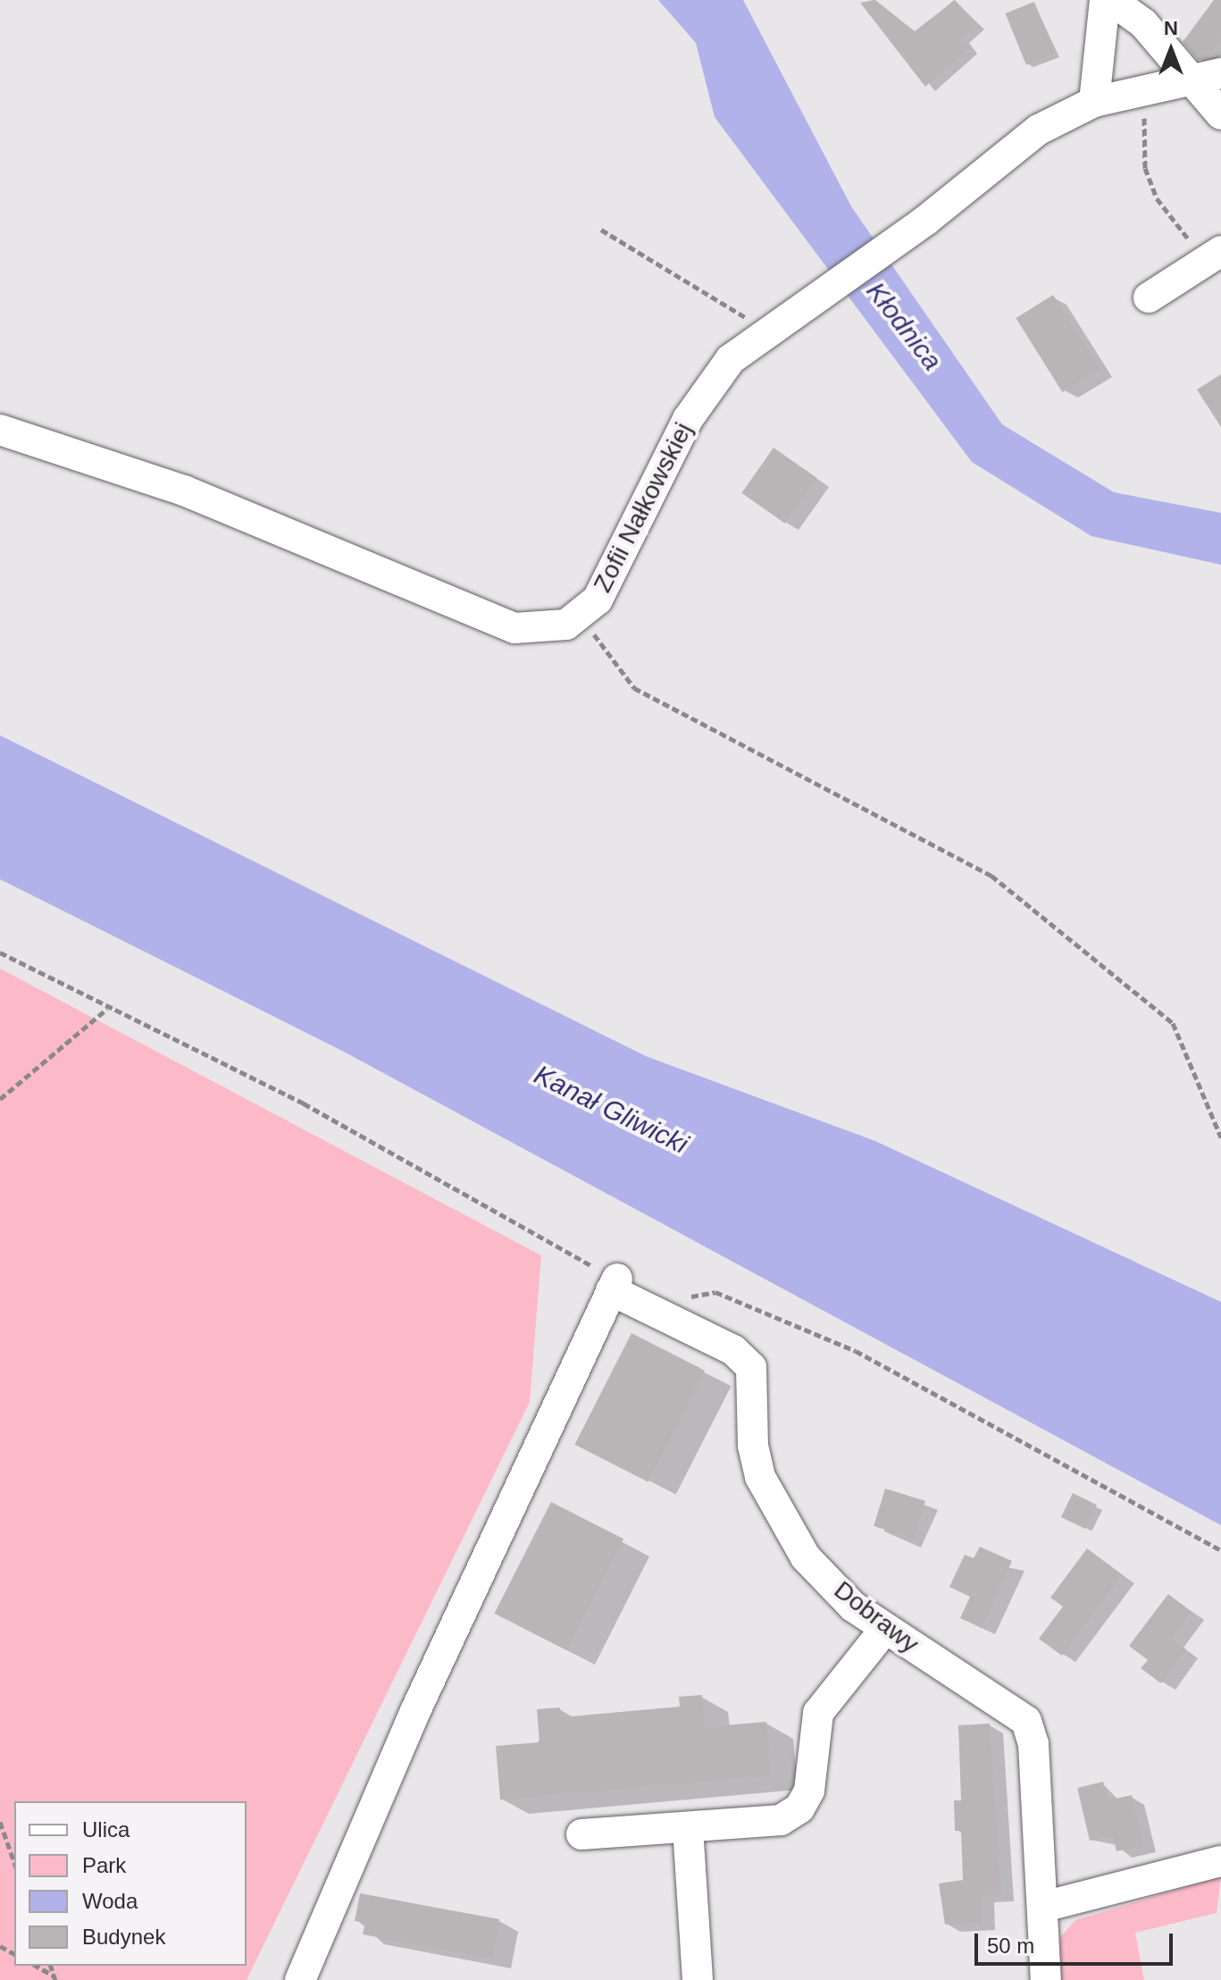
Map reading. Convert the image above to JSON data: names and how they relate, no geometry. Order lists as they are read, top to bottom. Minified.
{"streets":{"street":["Zofii Nałkowskiej","Dobrawy"]},"water":["Kłodnica","Kanał Gliwicki"],"legend":["Ulica","Park","Woda","Budynek"],"scale_bar":"50 m","north":"top"}
